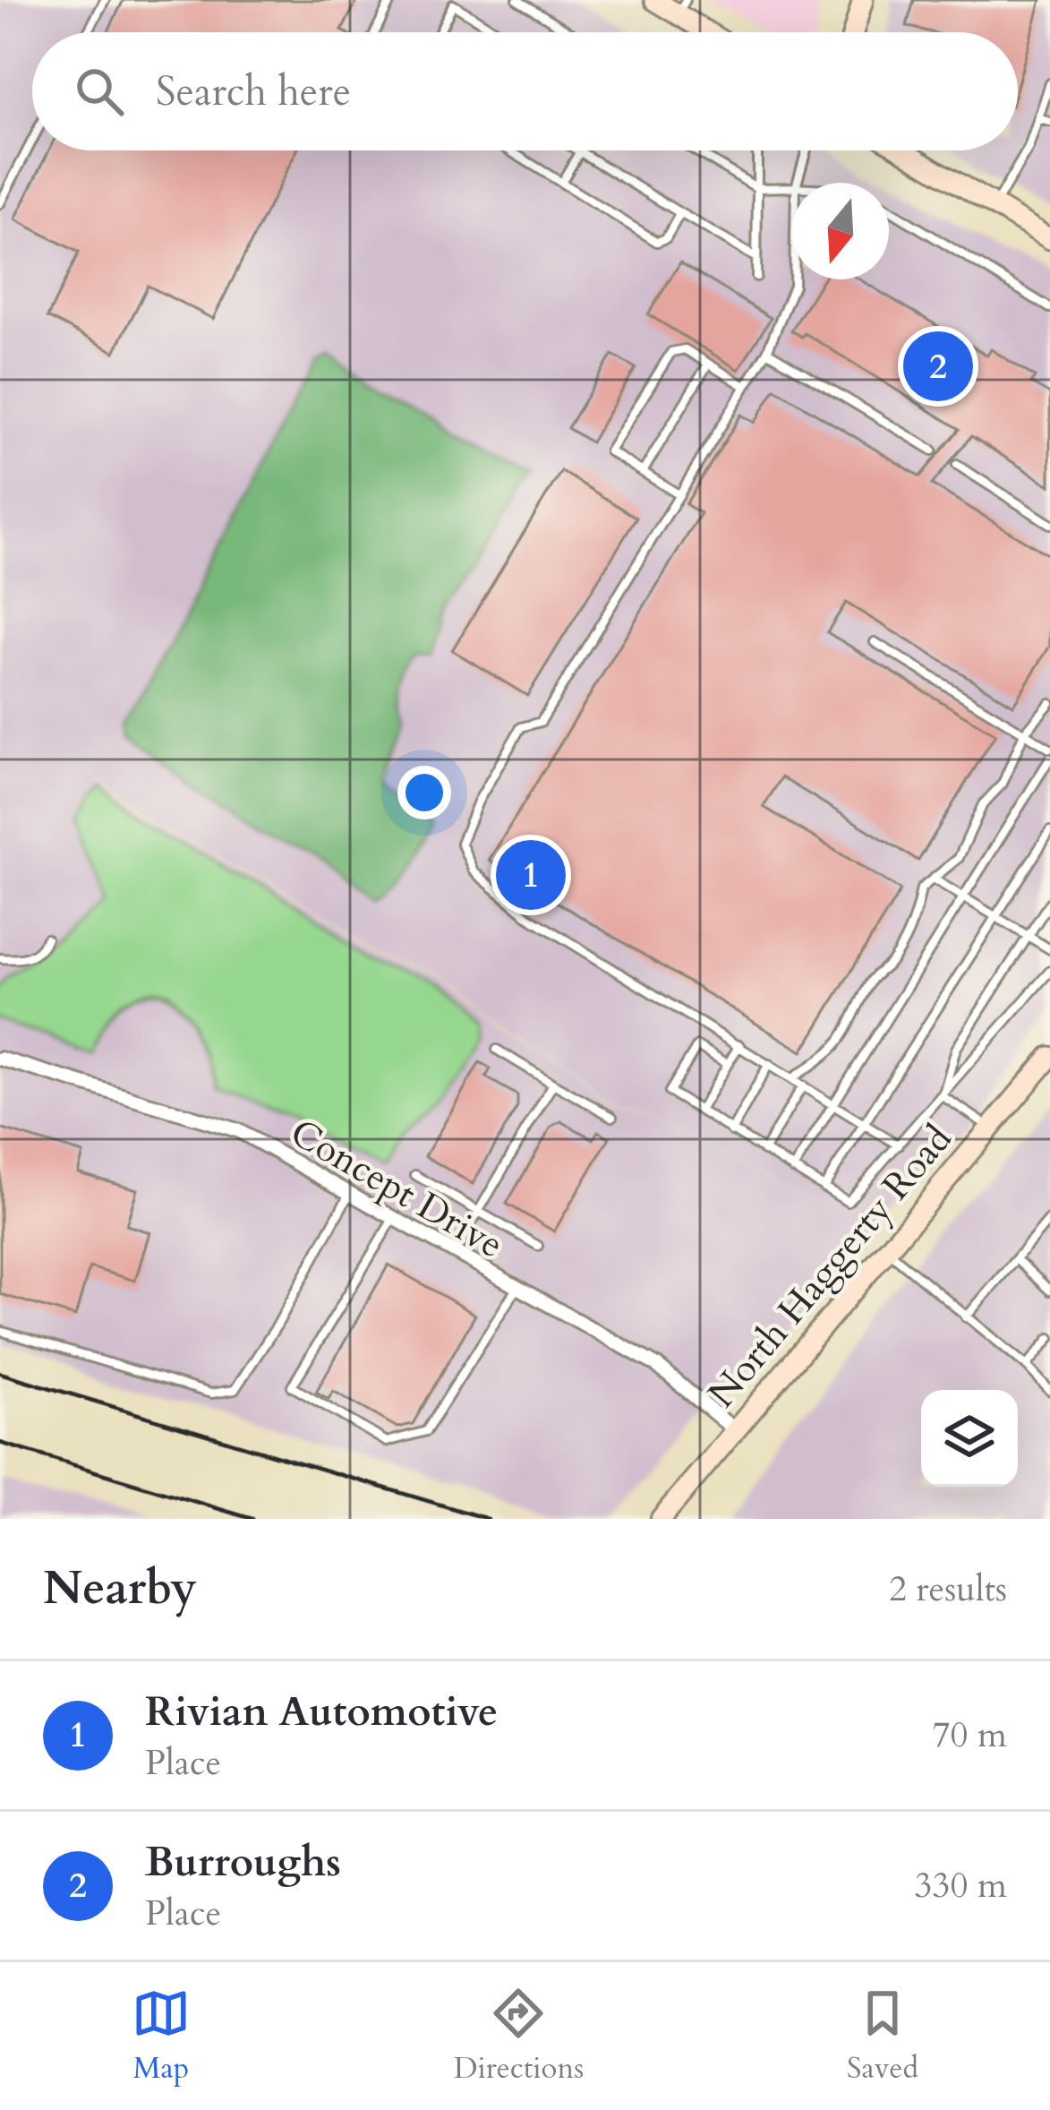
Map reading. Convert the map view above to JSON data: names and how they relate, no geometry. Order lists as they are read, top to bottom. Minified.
{"streets":{"street":["Concept Drive","North Haggerty Road"]},"crossings":[["Concept Drive","North Haggerty Road"]],"north":"bottom","page":{"search":"Search here","pins":["2","1"],"heading":["Nearby","2 results"],"list":[{"mark":"1","name":"Rivian Automotive","note":"Place","value":"70 m"},{"mark":"2","name":"Burroughs","note":"Place","value":"330 m"}],"nav":["Map","Directions","Saved"]}}
